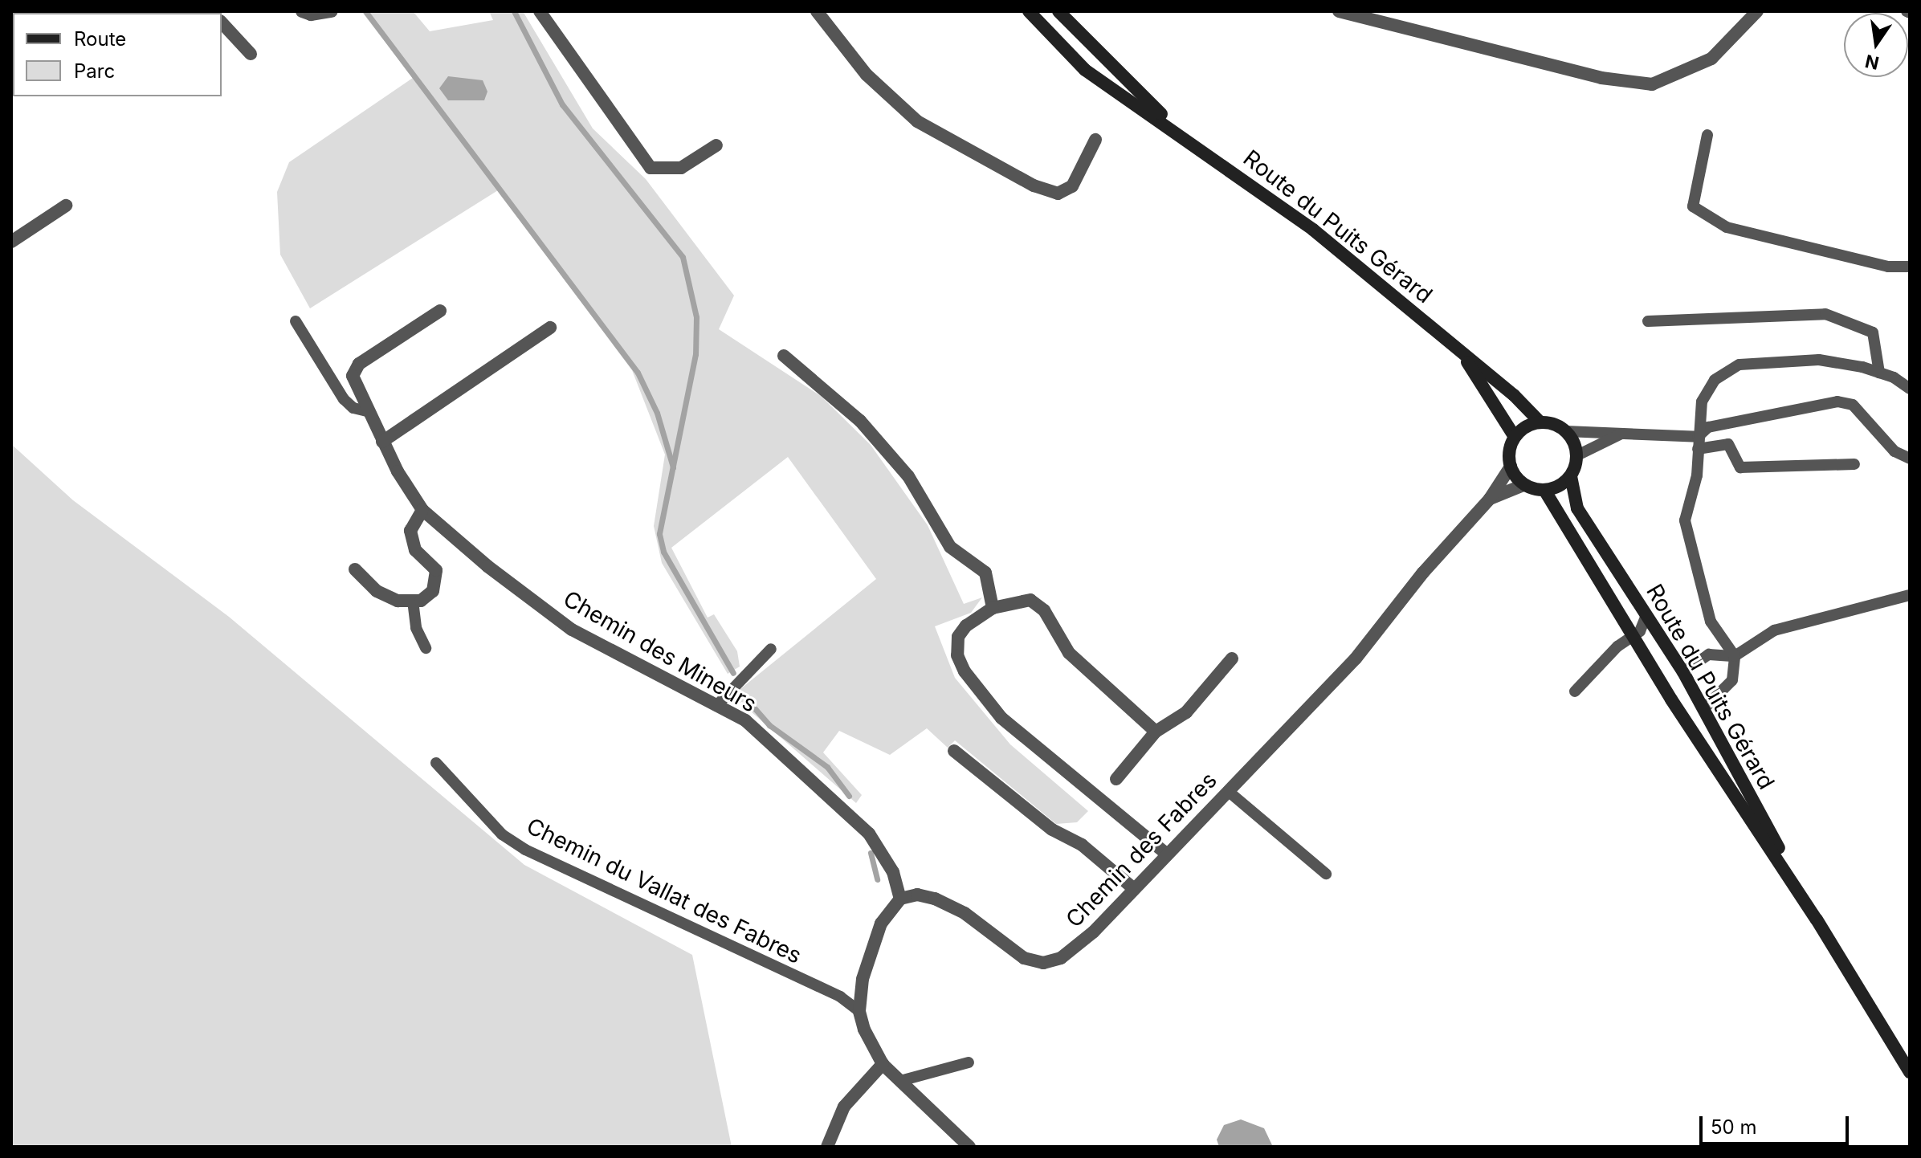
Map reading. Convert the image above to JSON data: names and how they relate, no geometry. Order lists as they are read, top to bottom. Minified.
{"streets":{"main road":["Route du Puits Gérard"],"street":["Chemin des Mineurs","Chemin des Fabres"],"lane":["Chemin du Vallat des Fabres"]},"crossings":[["Route du Puits Gérard","Chemin des Fabres"],["Chemin des Mineurs","Chemin des Fabres"]],"legend":["Route","Parc"],"scale_bar":"50 m","north":"bottom"}
